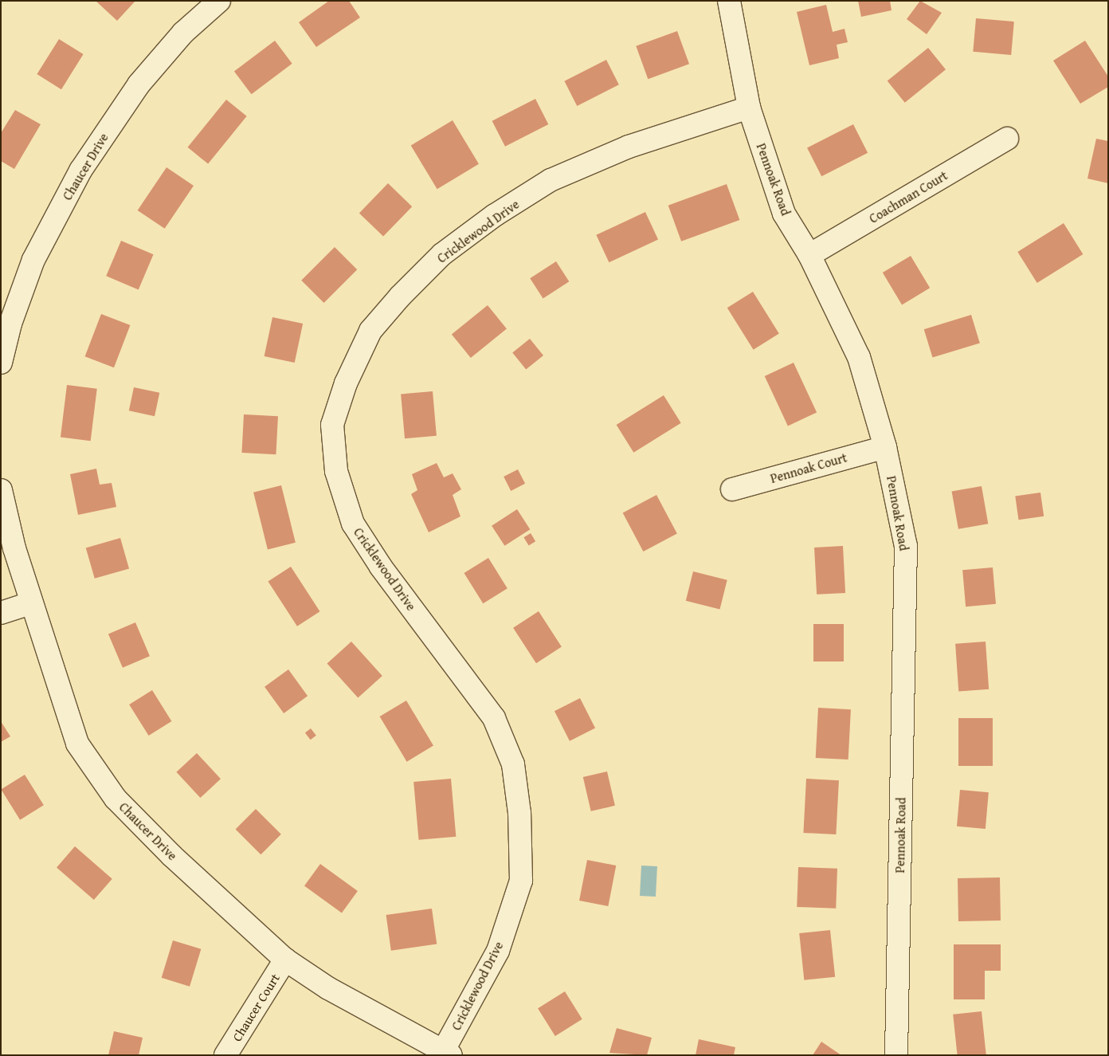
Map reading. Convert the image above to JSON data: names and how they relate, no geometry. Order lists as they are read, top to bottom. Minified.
{"streets":{"street":["Chaucer Drive","Pennoak Road","Coachman Court","Cricklewood Drive","Pennoak Court","Chaucer Court"]},"crossings":[["Chaucer Drive","Cricklewood Drive"],["Chaucer Drive","Chaucer Court"],["Pennoak Road","Coachman Court"],["Pennoak Road","Cricklewood Drive"],["Pennoak Road","Pennoak Court"]]}
